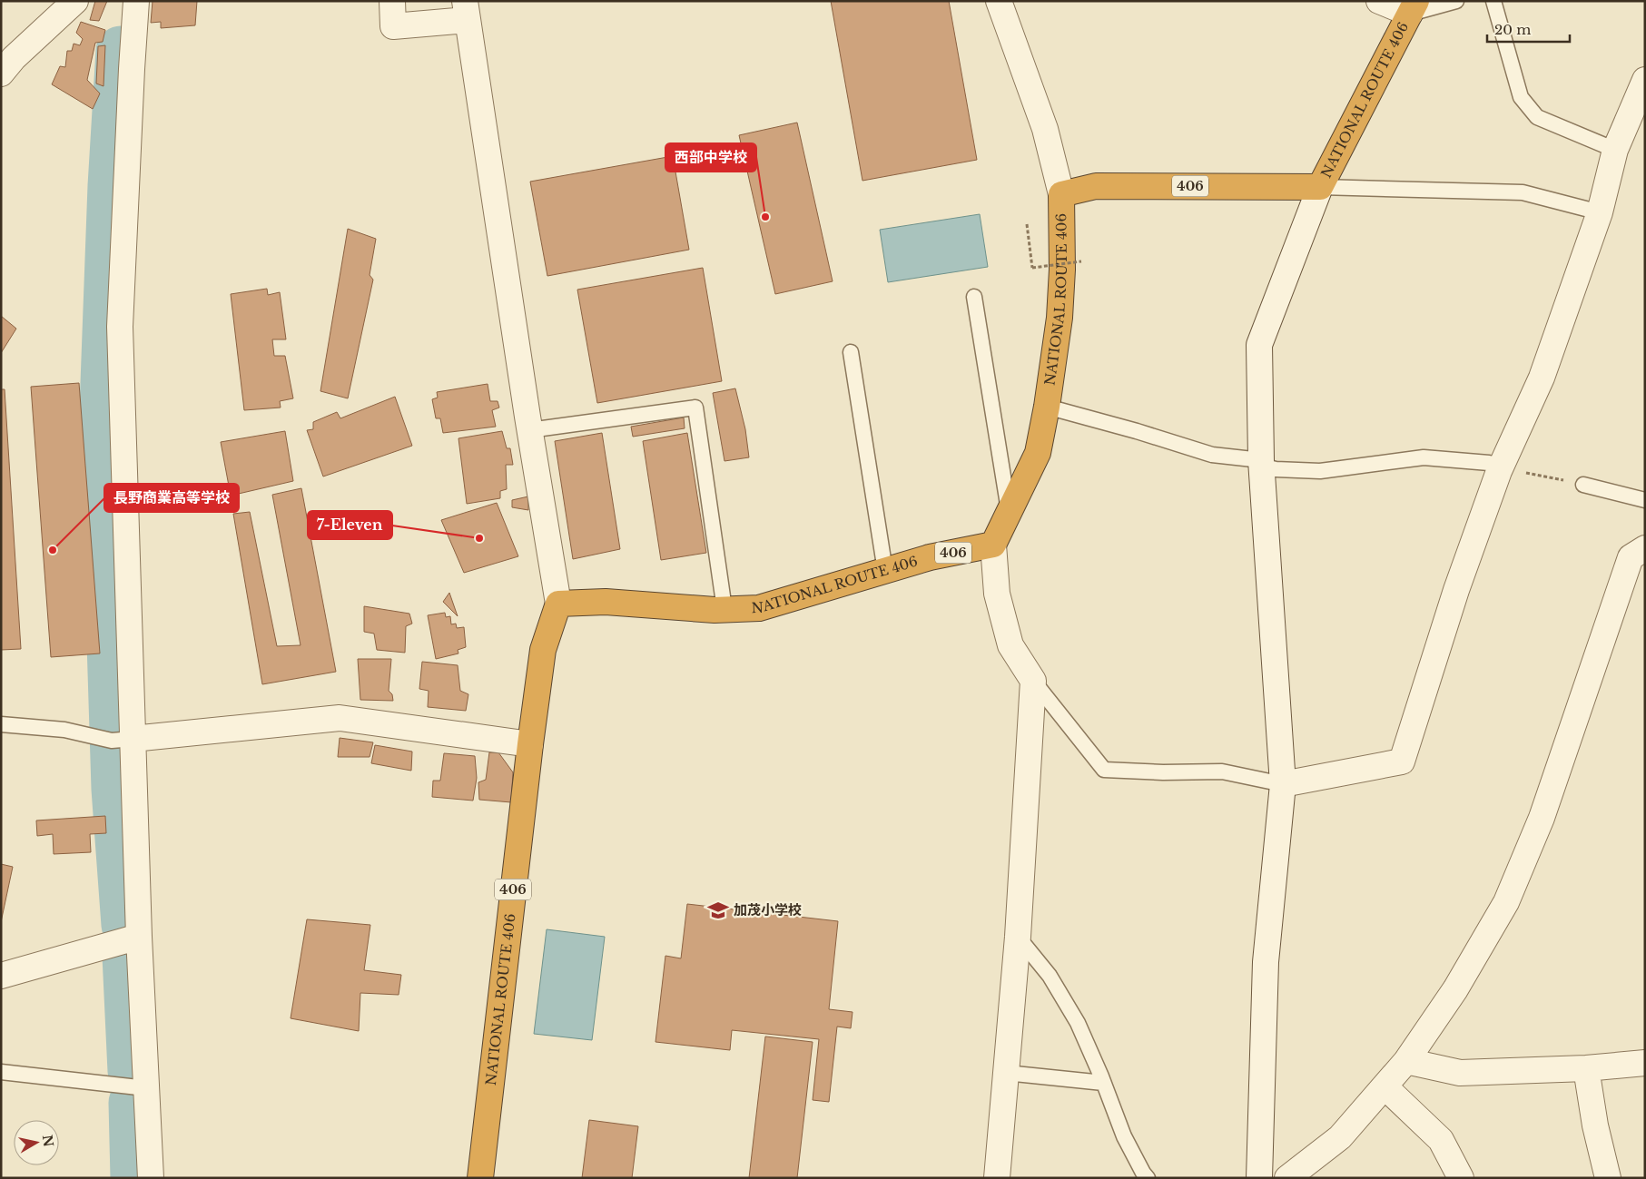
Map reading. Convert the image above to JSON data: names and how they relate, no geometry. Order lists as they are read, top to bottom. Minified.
{"streets":{"highway":["NATIONAL ROUTE 406","406"]},"places":{"other":["西部中学校","7-Eleven","長野商業高等学校"],"school or university":["加茂小学校"]},"scale_bar":"20 m","north":"right"}
